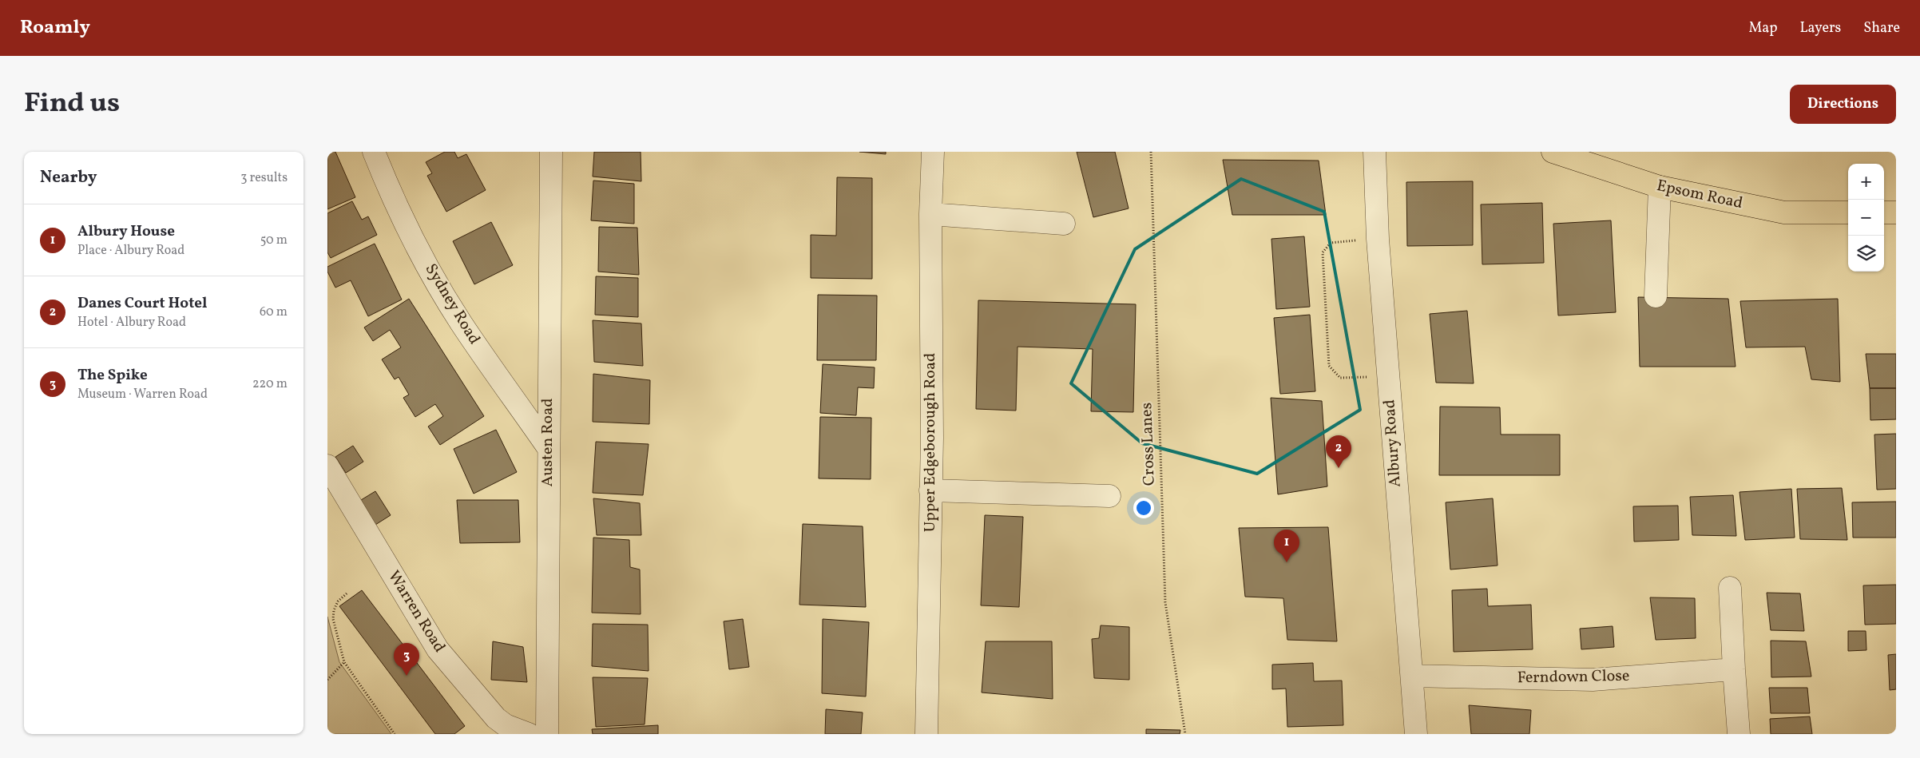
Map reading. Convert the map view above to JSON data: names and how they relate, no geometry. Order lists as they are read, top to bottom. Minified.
{"streets":{"main road":["Epsom Road"],"street":["Sydney Road","Austen Road","Upper Edgeborough Road","Albury Road","Warren Road","Ferndown Close"],"path":["Cross Lanes"]},"crossings":[["Sydney Road","Austen Road"],["Albury Road","Ferndown Close"]],"page":{"header":"Roamly","nav":["Map","Layers","Share"],"title":"Find us","buttons":"Directions","heading":["Nearby","3 results"],"map_buttons":["+","−"],"list":[{"mark":"1","name":"Albury House","note":"Place · Albury Road","value":"50 m"},{"mark":"2","name":"Danes Court Hotel","note":"Hotel · Albury Road","value":"60 m"},{"mark":"3","name":"The Spike","note":"Museum · Warren Road","value":"220 m"}],"pins":["2","1","3"]}}
